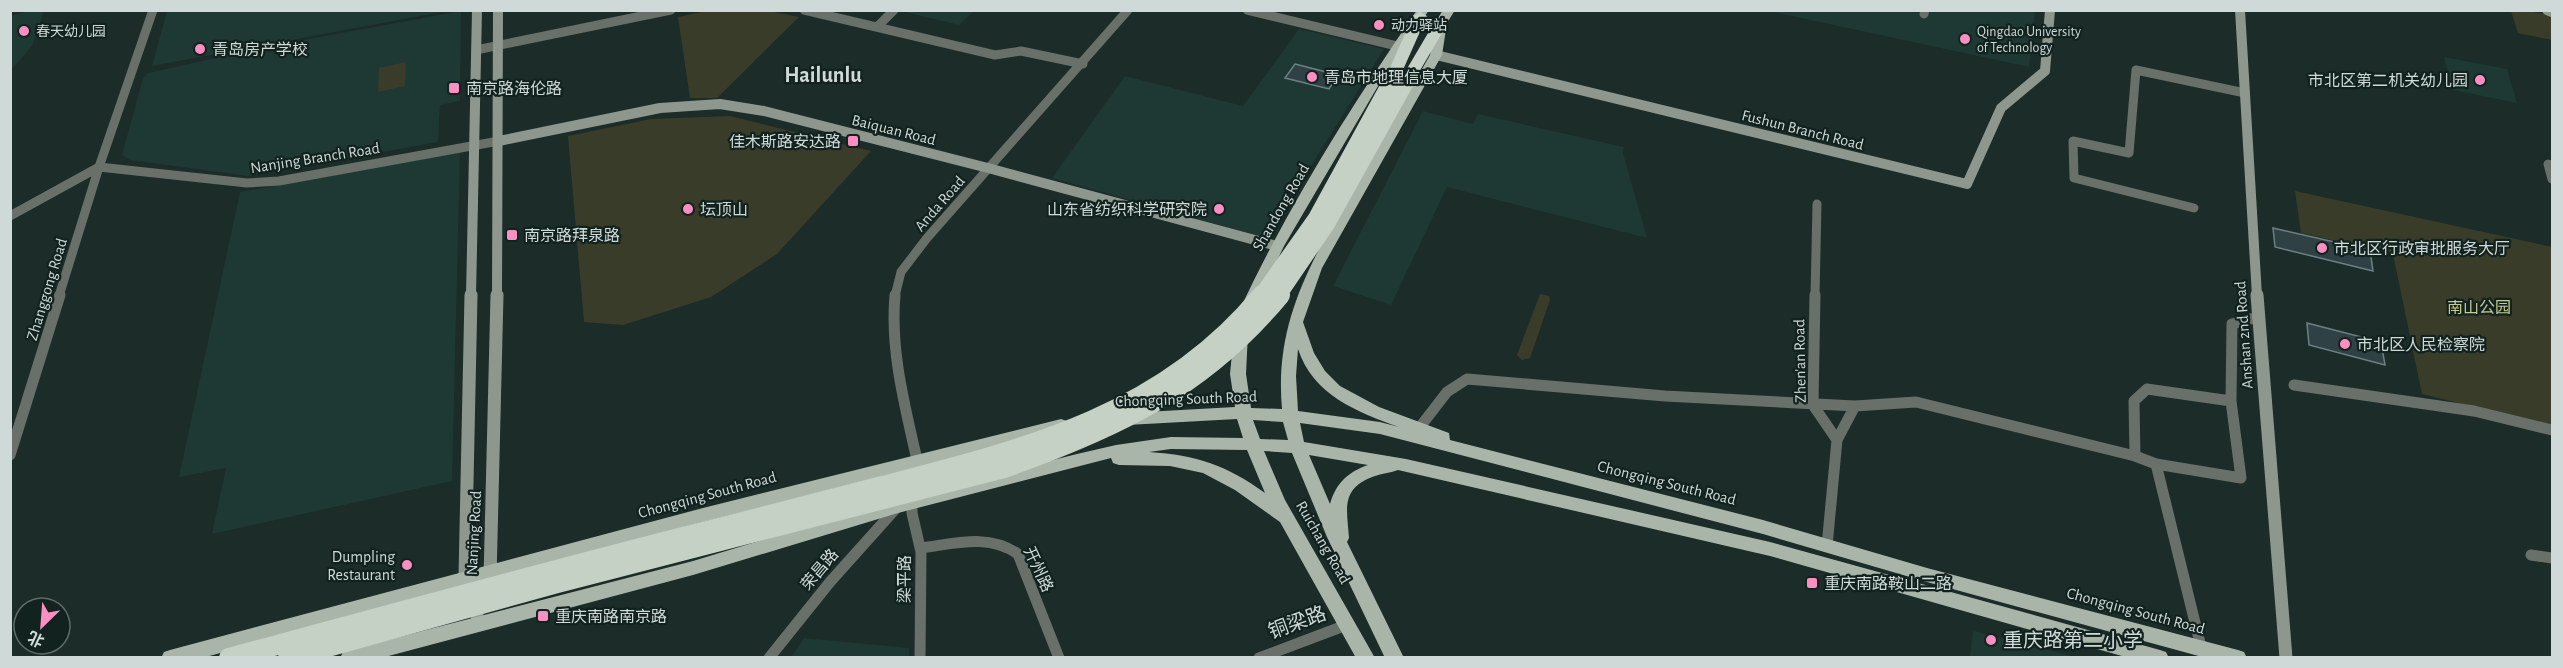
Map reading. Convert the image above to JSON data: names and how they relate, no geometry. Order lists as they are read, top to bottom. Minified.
{"streets":{"main road":["Shandong Road","Chongqing South Road","Ruichang Road"],"street":["Baiquan Road","Fushun Branch Road","Nanjing Branch Road","Anda Road","Zhanggong Road","Anshan 2nd Road","Zhen'an Road","Nanjing Road","荣昌路","开州路","梁平路","铜梁路"]},"crossings":[["Baiquan Road","Nanjing Branch Road"],["Baiquan Road","Anda Road"],["Baiquan Road","Shandong Road"],["Baiquan Road","Nanjing Road"],["Nanjing Branch Road","Zhanggong Road"],["Nanjing Branch Road","Nanjing Road"],["Anda Road","Chongqing South Road"],["Shandong Road","Chongqing South Road"],["Shandong Road","Ruichang Road"],["Chongqing South Road","Nanjing Road"],["Chongqing South Road","Ruichang Road"],["Ruichang Road","铜梁路"],["荣昌路","梁平路"],["开州路","梁平路"]],"districts":["Hailunlu"],"parks":["南山公园"],"places":{"other":["动力驿站","春天幼儿园","Qingdao University of Technology","青岛房产学校","青岛市地理信息大厦","市北区第二机关幼儿园","坛顶山","山东省纺织科学研究院","市北区行政审批服务大厅","市北区人民检察院","Dumpling Restaurant","重庆路第二小学"],"transit":["南京路海伦路","佳木斯路安达路","南京路拜泉路","重庆南路鞍山二路","重庆南路南京路"]},"north":"bottom left"}
